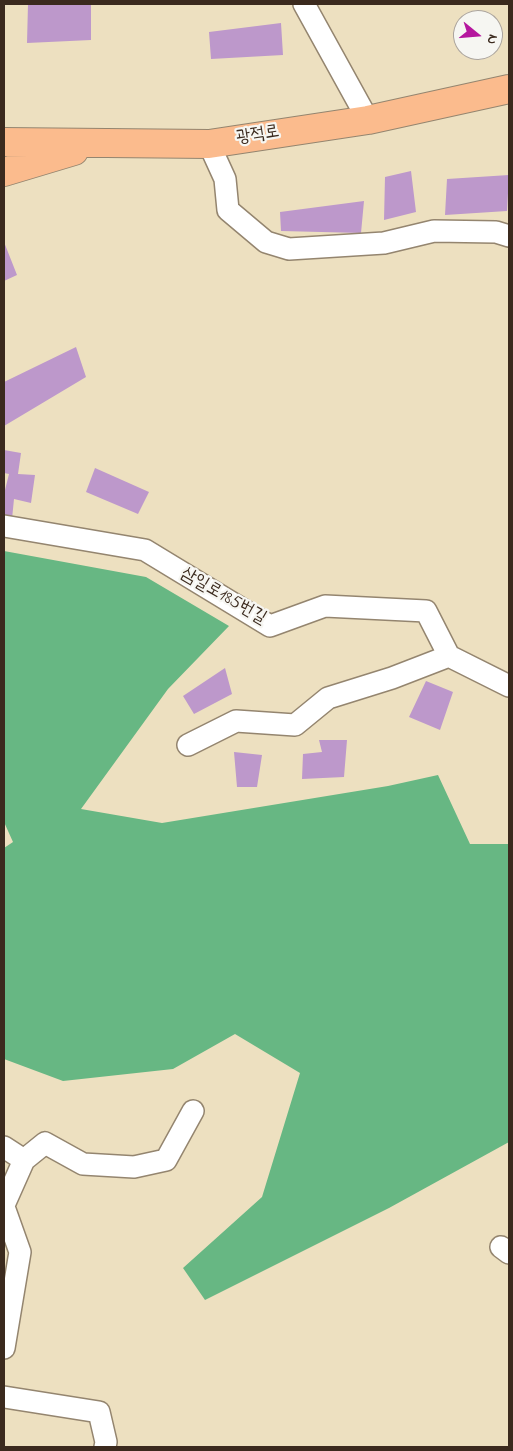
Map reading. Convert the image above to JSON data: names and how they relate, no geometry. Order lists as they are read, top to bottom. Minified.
{"streets":{"main road":["광적로"],"street":["삼일로185번길"]},"north":"right"}
